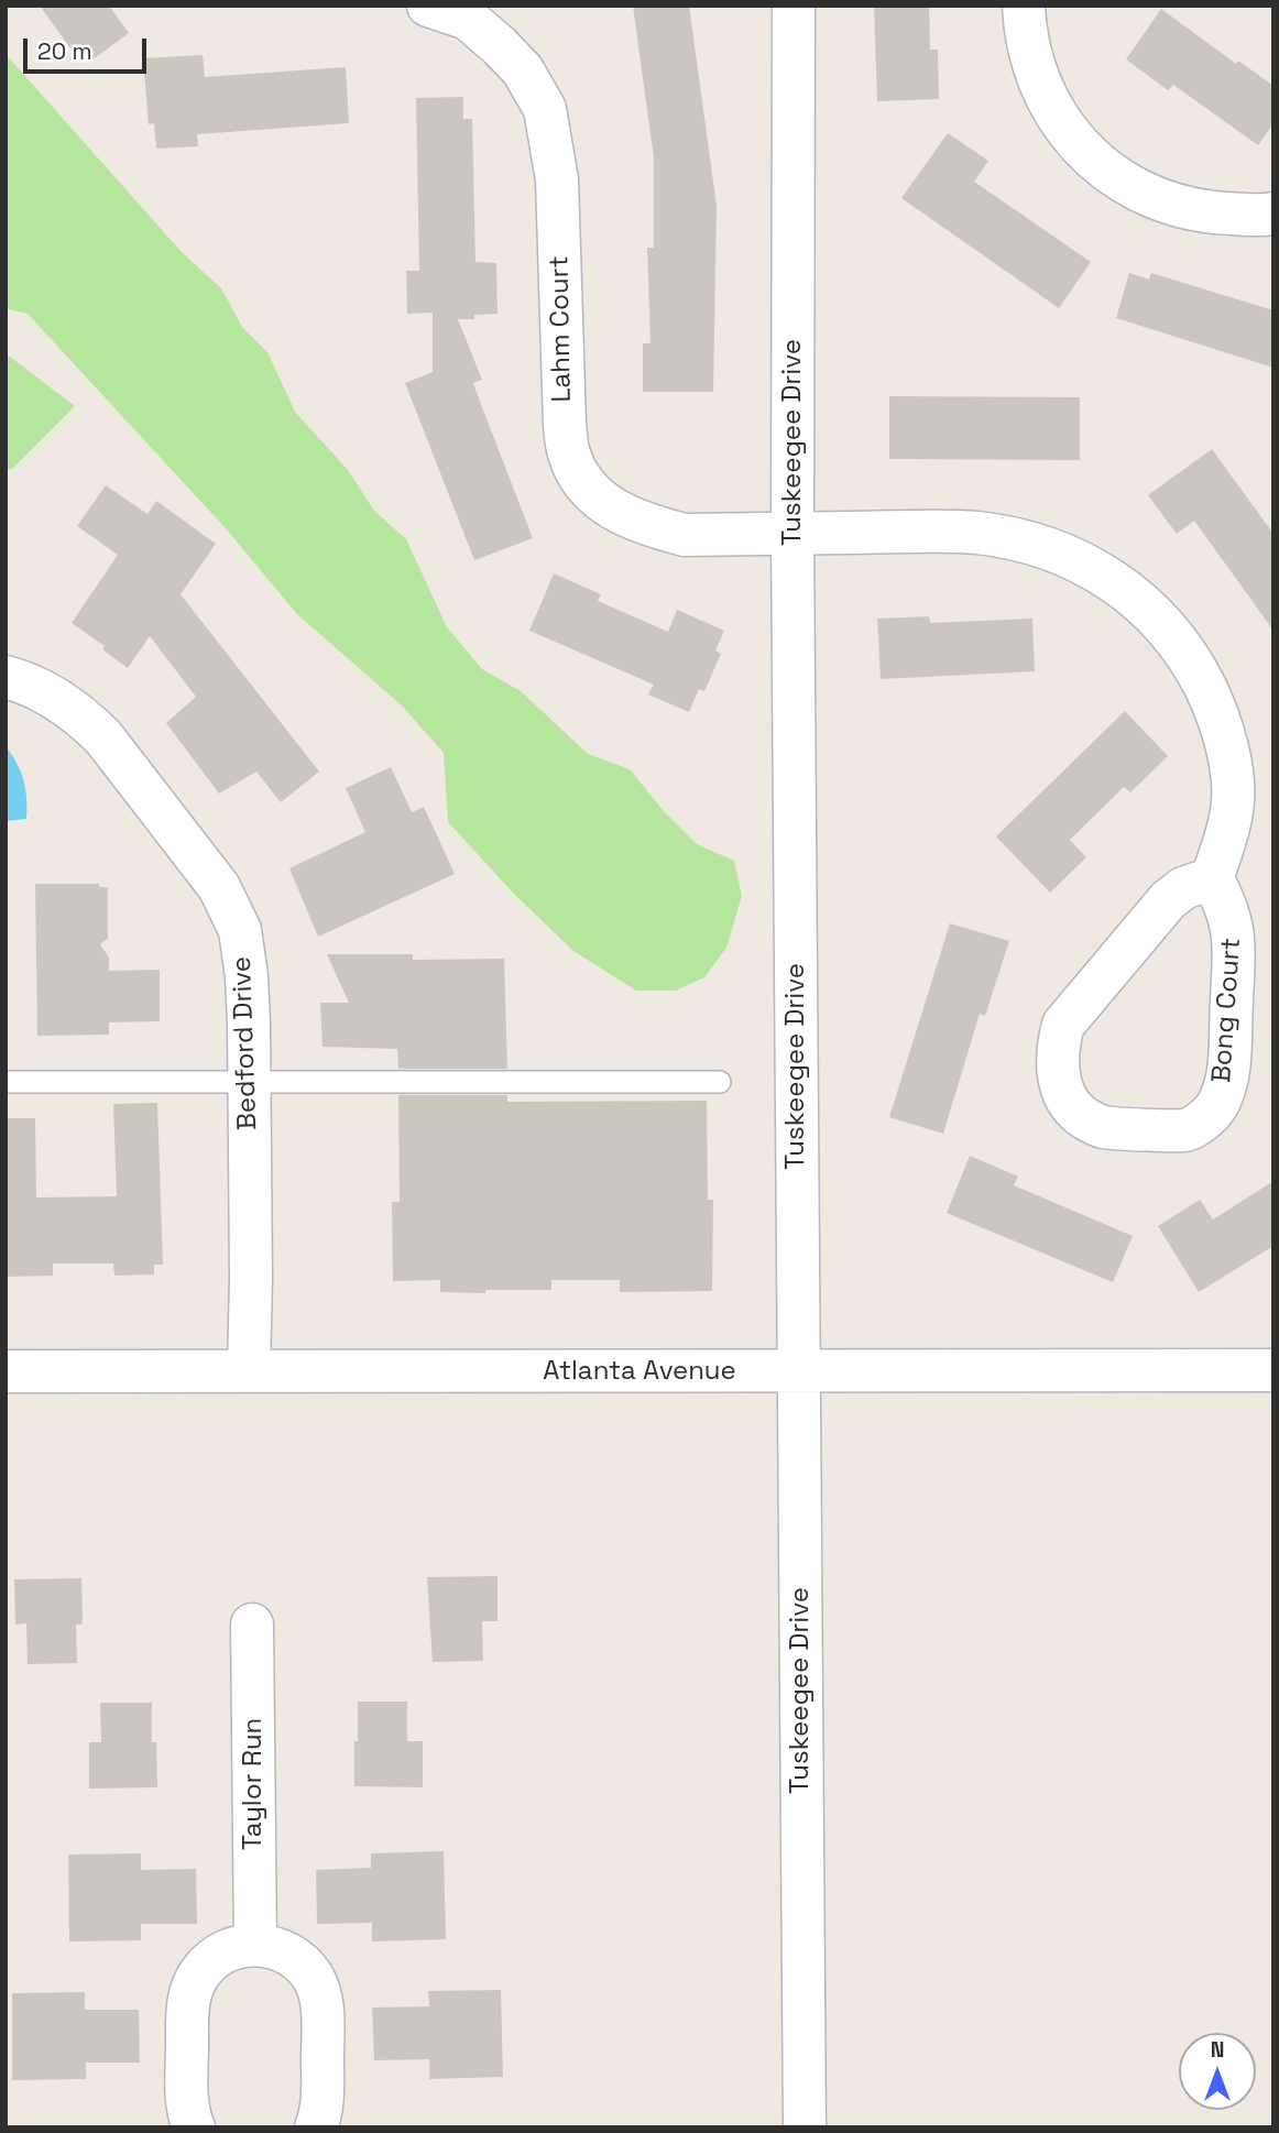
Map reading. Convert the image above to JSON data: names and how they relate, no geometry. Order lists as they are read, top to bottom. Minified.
{"streets":{"street":["Lahm Court","Tuskeegee Drive","Bong Court","Bedford Drive","Atlanta Avenue","Taylor Run"]},"crossings":[["Lahm Court","Tuskeegee Drive"],["Tuskeegee Drive","Atlanta Avenue"],["Bedford Drive","Atlanta Avenue"]],"scale_bar":"20 m","north":"top"}
